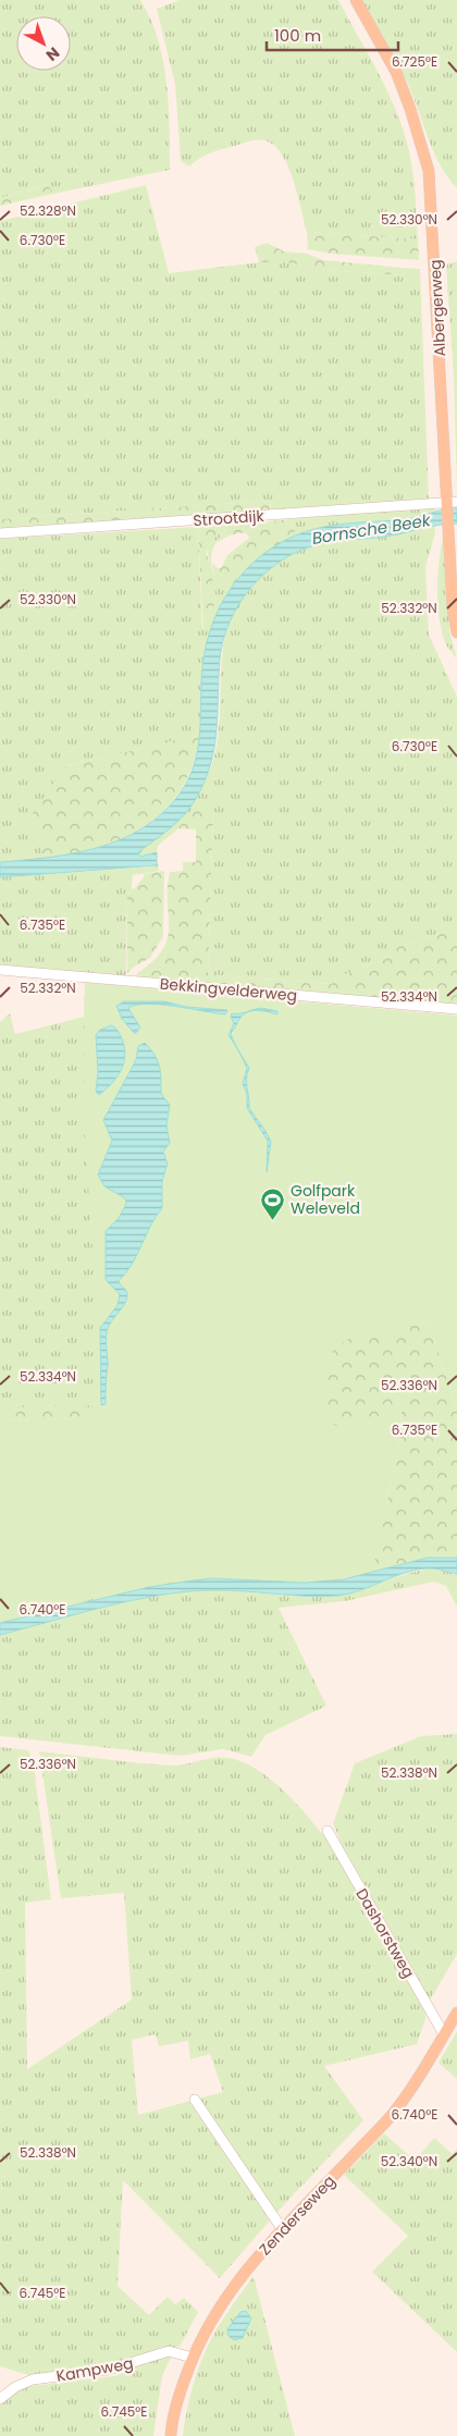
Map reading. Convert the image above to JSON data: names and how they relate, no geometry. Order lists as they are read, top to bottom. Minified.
{"streets":{"main road":["Albergerweg","Zenderseweg"],"street":["Strootdijk","Bekkingvelderweg","Dashorstweg","Kampweg"]},"crossings":[["Albergerweg","Strootdijk"],["Dashorstweg","Zenderseweg"],["Zenderseweg","Kampweg"]],"water":["Bornsche Beek"],"places":{"sports":["Golfpark Weleveld"]},"scale_bar":"100 m","north":"bottom right","coordinates":["6.725°E","52.328°N","52.330°N","6.730°E","52.332°N","6.735°E","52.334°N","52.336°N","6.740°E","52.338°N","52.340°N","6.745°E"]}
